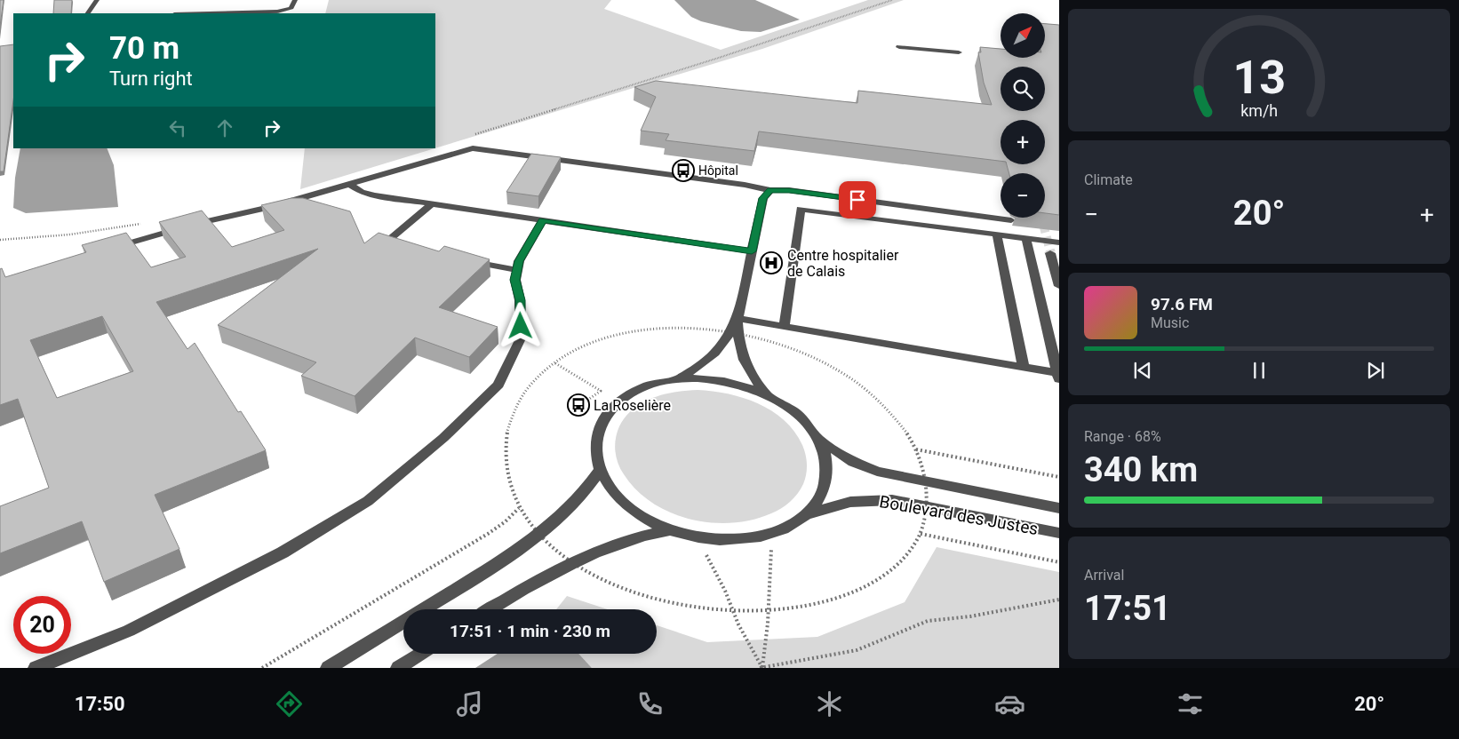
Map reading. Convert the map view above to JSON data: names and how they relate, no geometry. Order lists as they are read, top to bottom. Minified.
{"streets":{"street":["Boulevard des Justes"]},"places":{"bus stop":["Hôpital","La Roselière"],"hospital":["Centre hospitalier de Calais"]},"north":"top right","page":{"map_buttons":["+","−"],"turn":["70 m","Turn right"],"tile":["Climate",["Range · 68%","340 km"],["Arrival","17:51"]],"heat":["−","20°","+"],"song":["97.6 FM","Music"],"limit":"20","trip":"17:51 · 1 min · 230 m","tabs":["17:50","20°"],"gauge":["13","km/h"]}}
